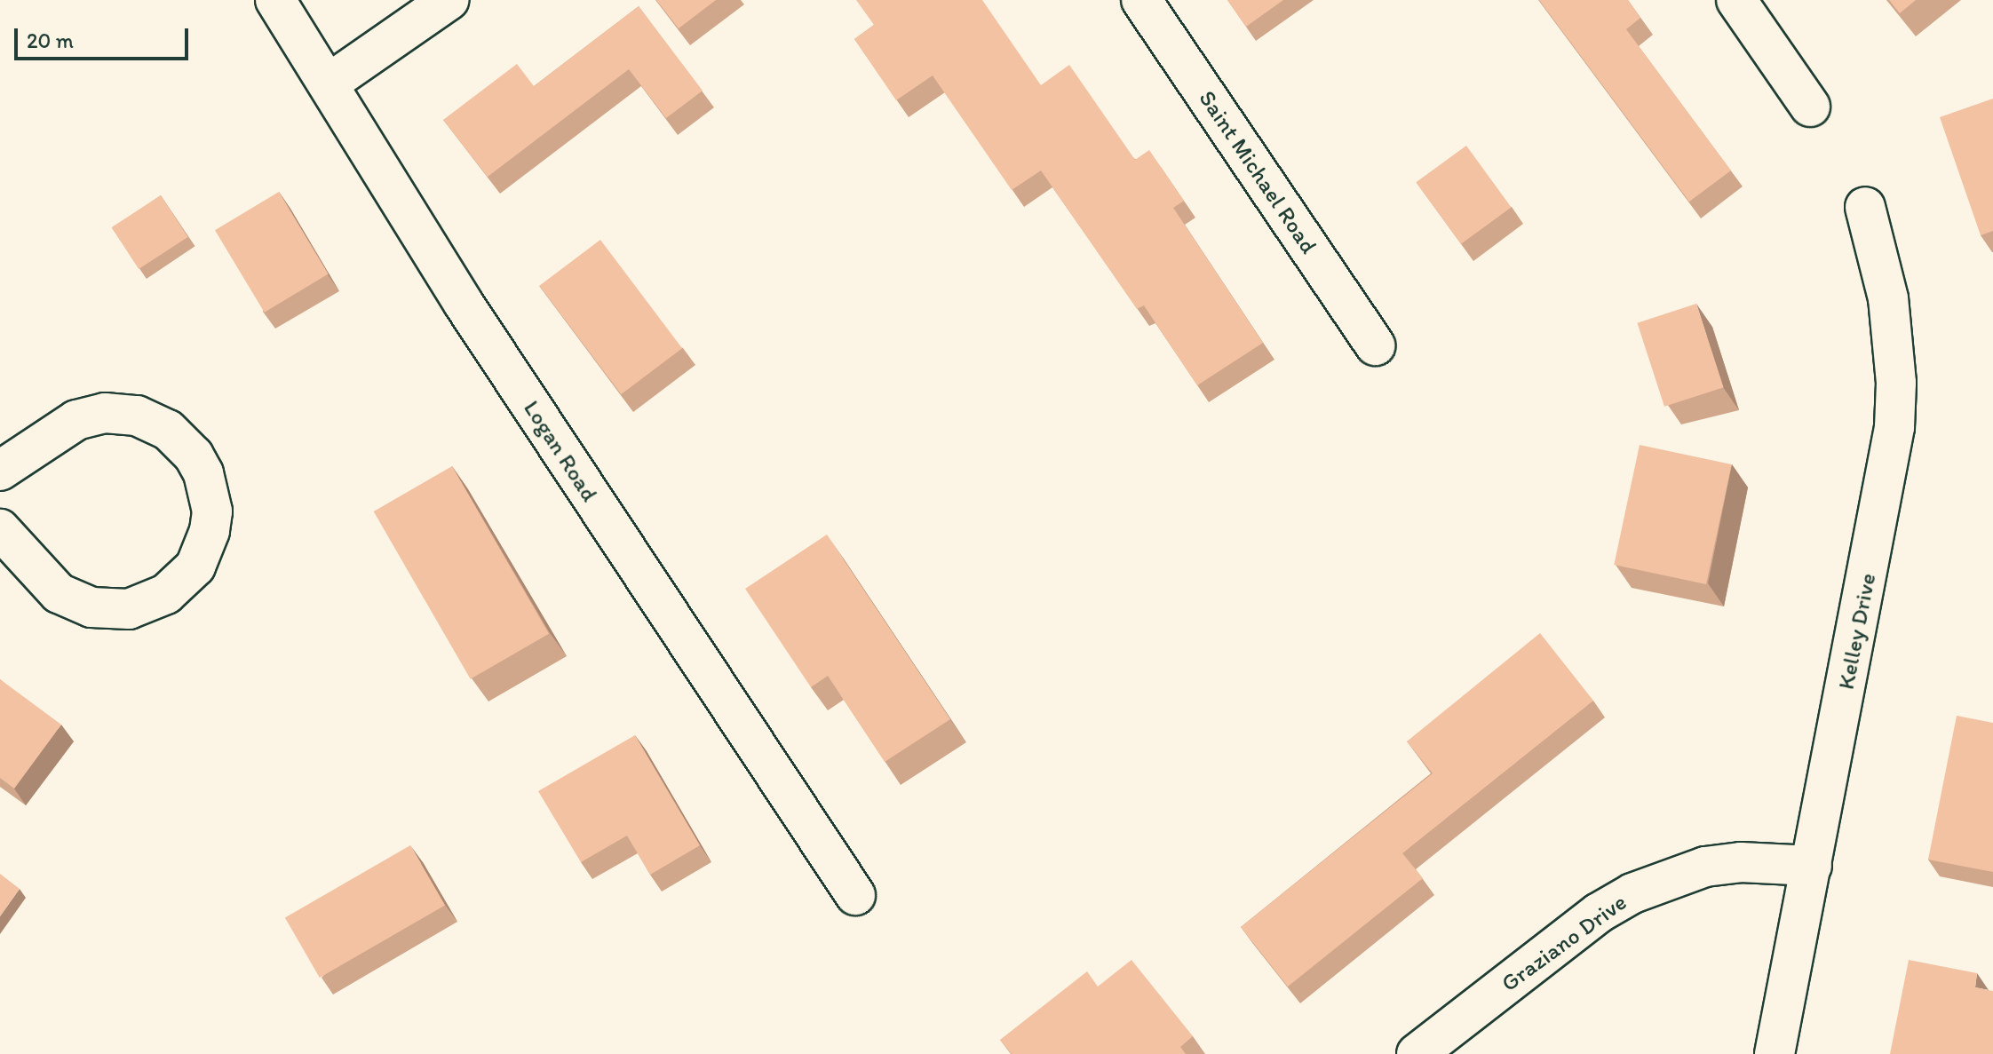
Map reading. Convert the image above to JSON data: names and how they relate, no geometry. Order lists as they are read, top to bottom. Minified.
{"streets":{"street":["Saint Michael Road","Logan Road","Kelley Drive","Graziano Drive"]},"crossings":[["Kelley Drive","Graziano Drive"]],"scale_bar":"20 m"}
